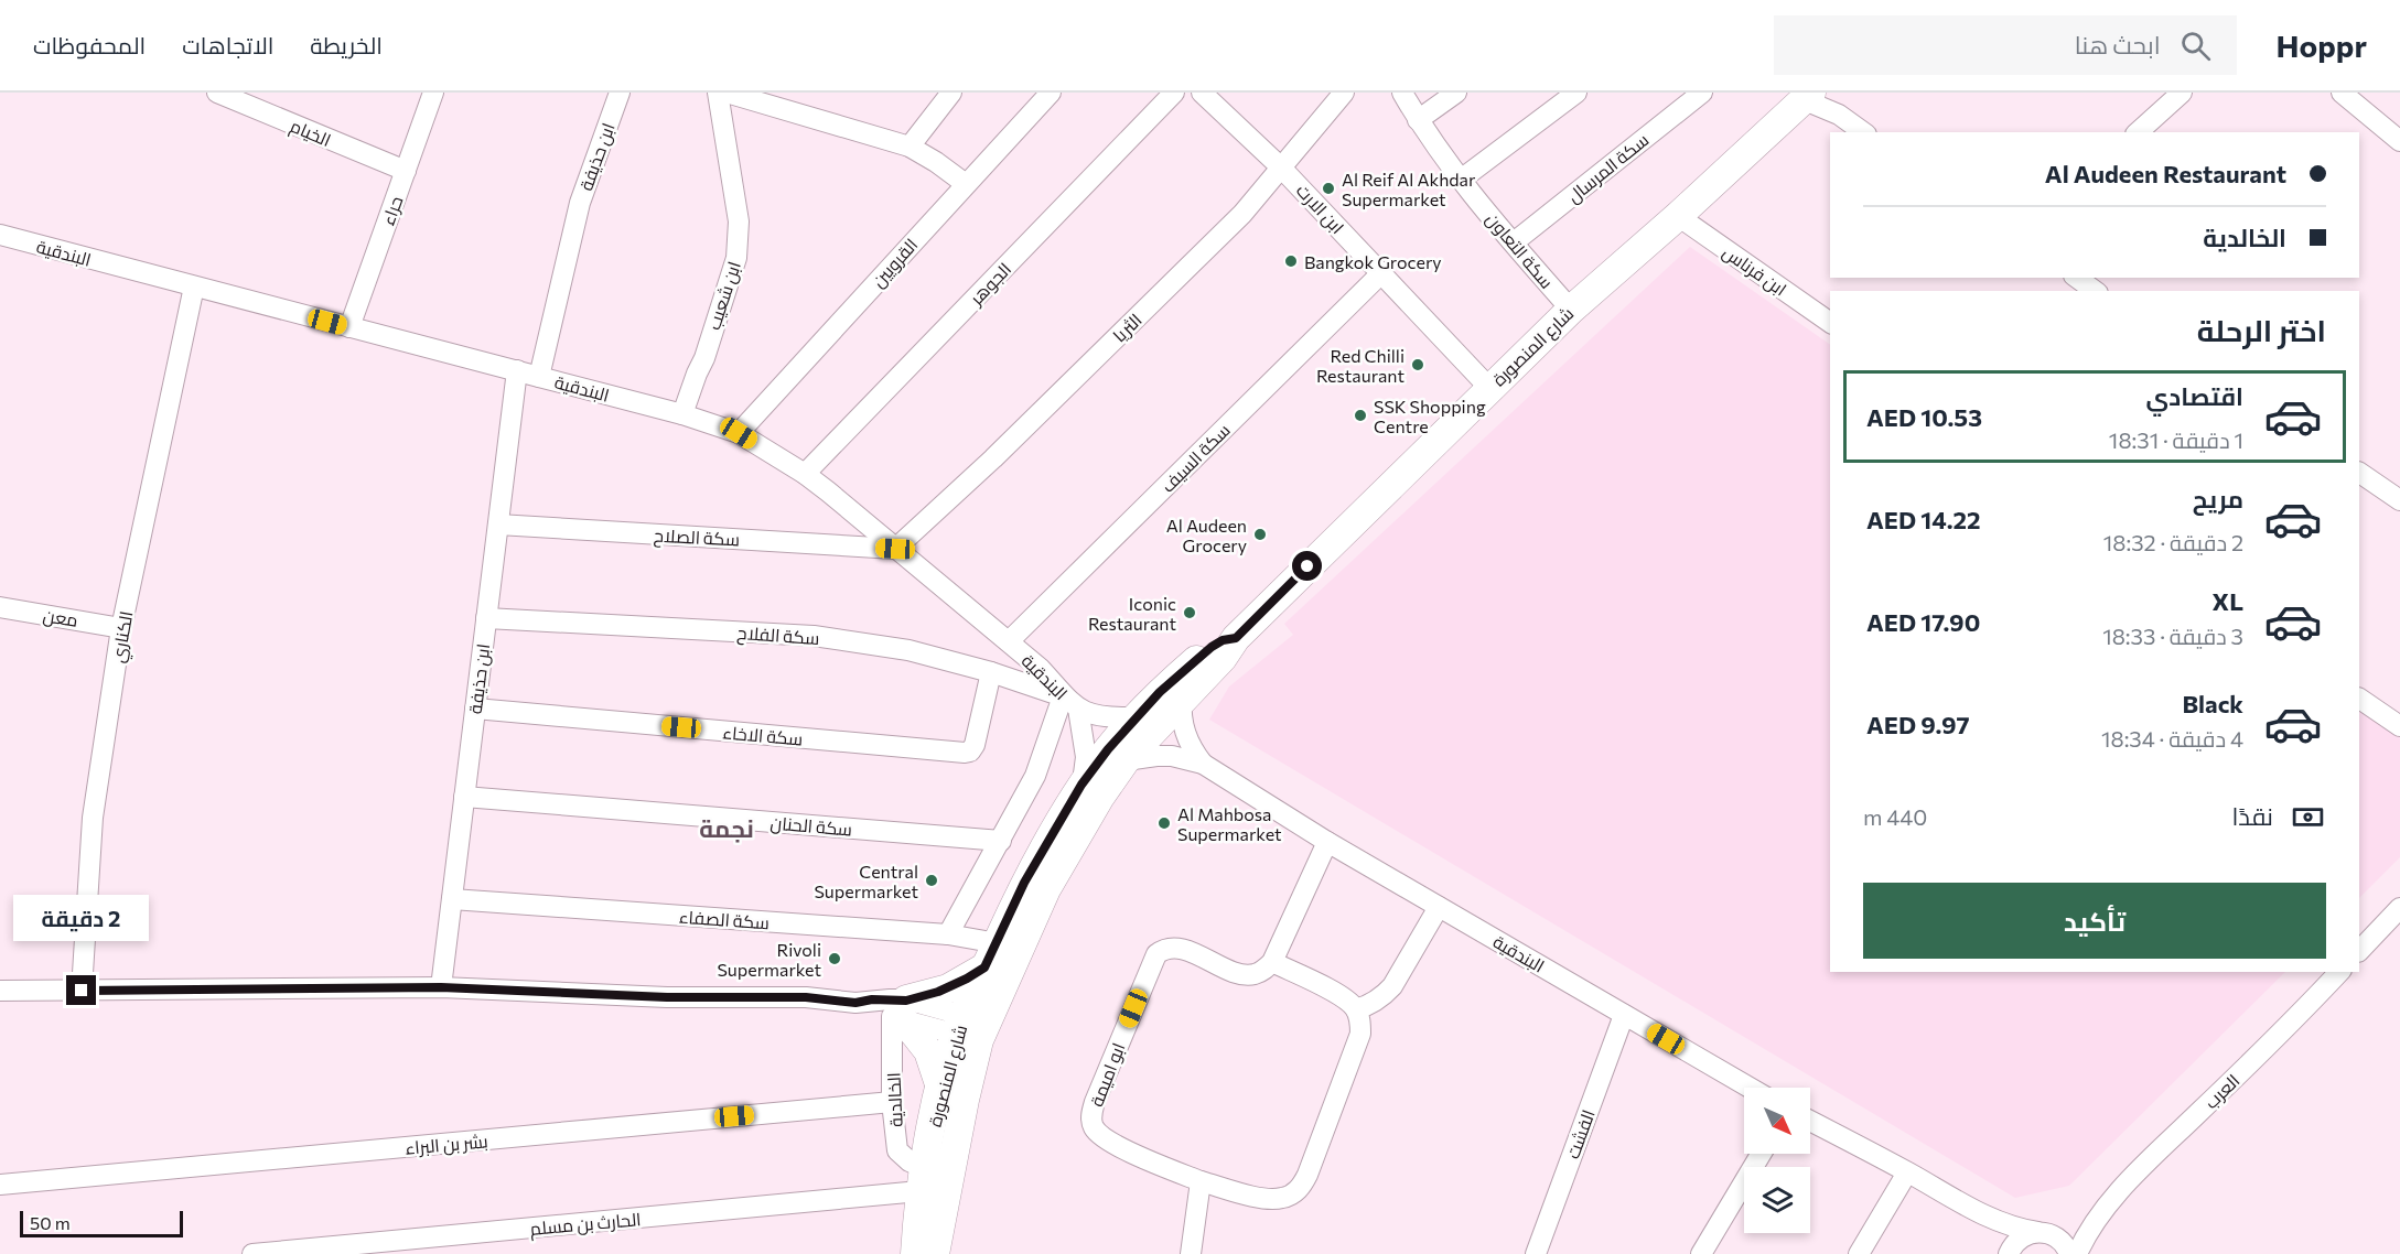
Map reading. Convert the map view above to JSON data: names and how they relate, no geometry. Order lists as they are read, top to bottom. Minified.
{"streets":{"main road":["شارع المنصورة"],"street":["الخيام","ابن حذيفة","سكة المرسال","ابن الارت","حراء","سكة التعاون","البندقية","القرويين","ابن فرناس","الجوهر","ابن شعيب","الثريا","سكة السيف","سكة الصلاح","معن","سكة الفلاح","الكناري","سكة الاخاء","سكة الحنان","سكة الصفاء","ابو اميمة","العرب","الخالدية","الفشت","بشر بن البراء","الحارث بن مسلم"]},"crossings":[["الخيام","حراء"],["ابن حذيفة","البندقية"],["ابن حذيفة","سكة الصلاح"],["ابن حذيفة","سكة الفلاح"],["ابن حذيفة","سكة الاخاء"],["ابن حذيفة","سكة الحنان"],["ابن حذيفة","سكة الصفاء"],["سكة المرسال","سكة التعاون"],["ابن الارت","الثريا"],["ابن الارت","شارع المنصورة"],["ابن الارت","سكة السيف"],["حراء","البندقية"],["سكة التعاون","شارع المنصورة"],["البندقية","القرويين"],["البندقية","الجوهر"],["البندقية","ابن شعيب"],["البندقية","الثريا"],["البندقية","شارع المنصورة"],["البندقية","سكة السيف"],["البندقية","سكة الصلاح"],["البندقية","سكة الفلاح"],["البندقية","الكناري"],["البندقية","الفشت"],["ابن فرناس","شارع المنصورة"],["الثريا","سكة الصلاح"],["شارع المنصورة","سكة الصفاء"],["شارع المنصورة","الخالدية"],["شارع المنصورة","الحارث بن مسلم"],["معن","الكناري"],["سكة الفلاح","سكة الاخاء"],["الخالدية","بشر بن البراء"],["الخالدية","الحارث بن مسلم"]],"districts":["نجمة"],"places":["Al Reif Al Akhdar Supermarket","Bangkok Grocery","Red Chilli Restaurant","SSK Shopping Centre","Al Audeen Grocery","Iconic Restaurant","Al Mahbosa Supermarket","Central Supermarket","Rivoli Supermarket"],"scale_bar":"50 m","north":"bottom right","page":{"header":"Hoppr","search":"ابحث هنا","nav":["الخريطة","الاتجاهات","المحفوظات"],"banner":["Al Audeen Restaurant","الخالدية"],"heading":"اختر الرحلة","list":[{"name":"اقتصادي","note":"1 دقيقة · 18:31","value":"AED 10.53"},{"name":"مريح","note":"2 دقيقة · 18:32","value":"AED 14.22"},{"name":"XL","note":"3 دقيقة · 18:33","value":"AED 17.90"},{"name":"Black","note":"4 دقيقة · 18:34","value":"AED 9.97"}],"pay":["نقدًا","440 m"],"buttons":"تأكيد","bubble":"2 دقيقة","scale":"50 m"}}
